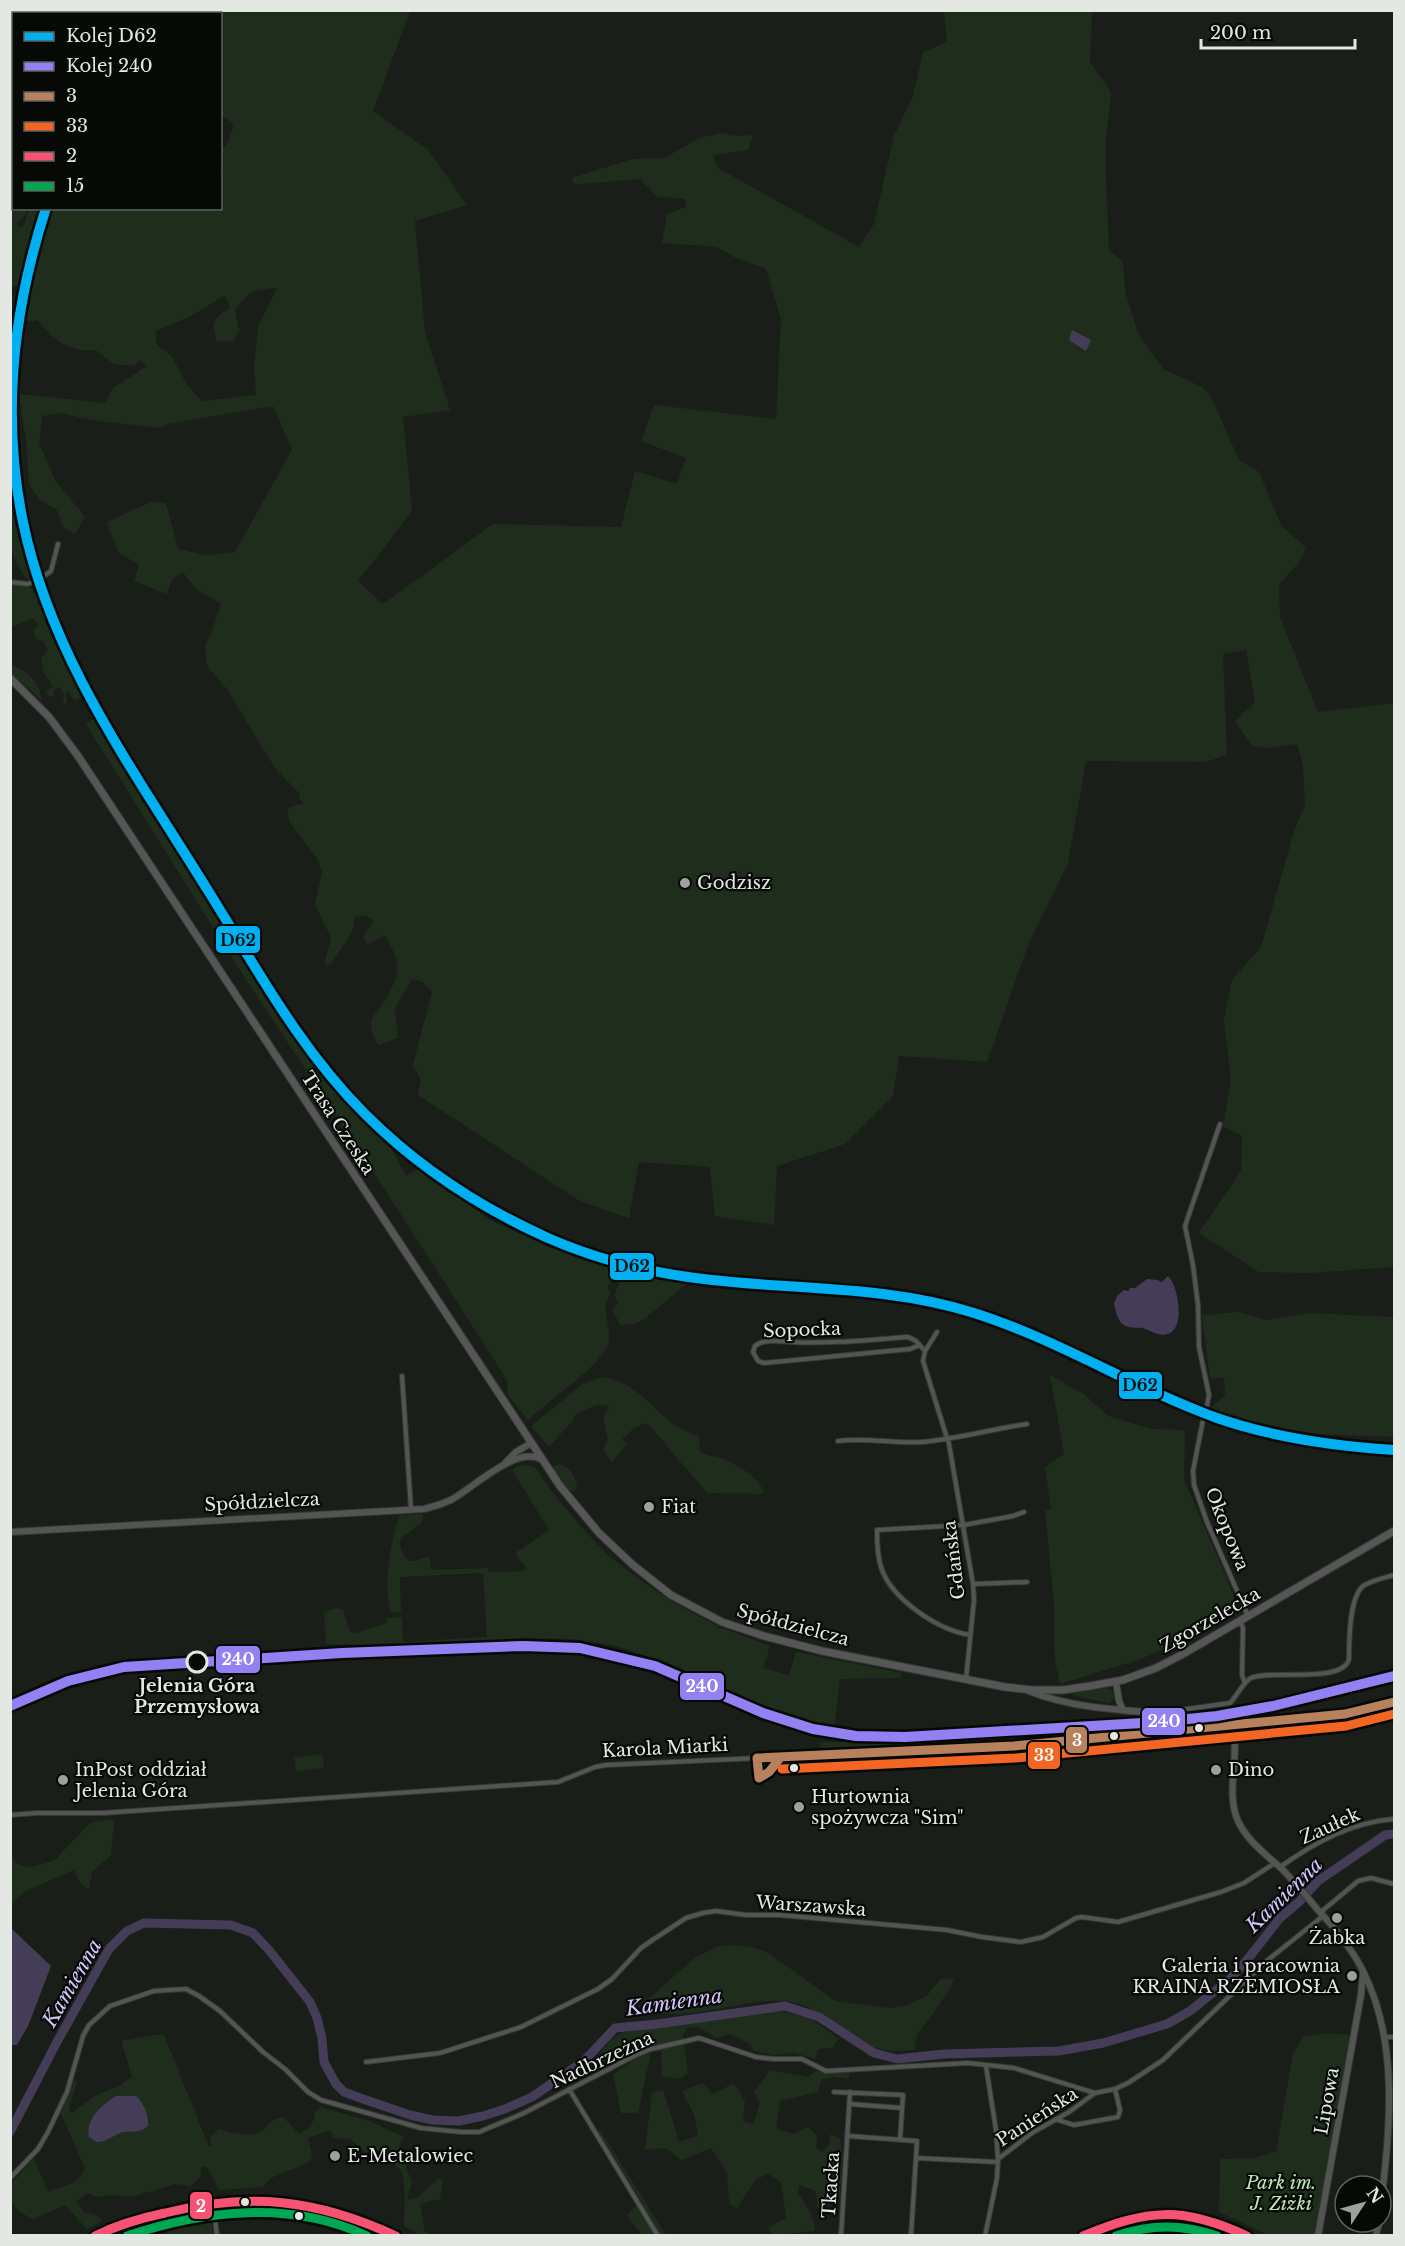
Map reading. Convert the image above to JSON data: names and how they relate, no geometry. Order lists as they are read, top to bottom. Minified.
{"streets":{"main road":["Trasa Czeska","Spółdzielcza","Zgorzelecka"],"street":["Sopocka","Okopowa","Gdańska","Karola Miarki","Zaułek","Warszawska","Nadbrzeżna","Lipowa","Panieńska","Tkacka"]},"crossings":[["Trasa Czeska","Spółdzielcza"],["Spółdzielcza","Gdańska"],["Spółdzielcza","Zgorzelecka"],["Okopowa","Zgorzelecka"],["Zaułek","Warszawska"],["Nadbrzeżna","Panieńska"]],"water":["Kamienna"],"parks":["Park im. J. Ziżki"],"places":["Godzisz","Fiat","Jelenia Góra Przemysłowa","Dino","InPost oddział Jelenia Góra","Hurtownia spożywcza \"Sim\"","Żabka","Galeria i pracownia KRAINA RZEMIOSŁA","E-Metalowiec"],"lines":["rail line D62","rail line 240","transit line 3","transit line 33","transit line 2","transit line 15"],"legend":["Kolej D62","Kolej 240","3","33","2","15"],"scale_bar":"200 m","north":"top right"}
